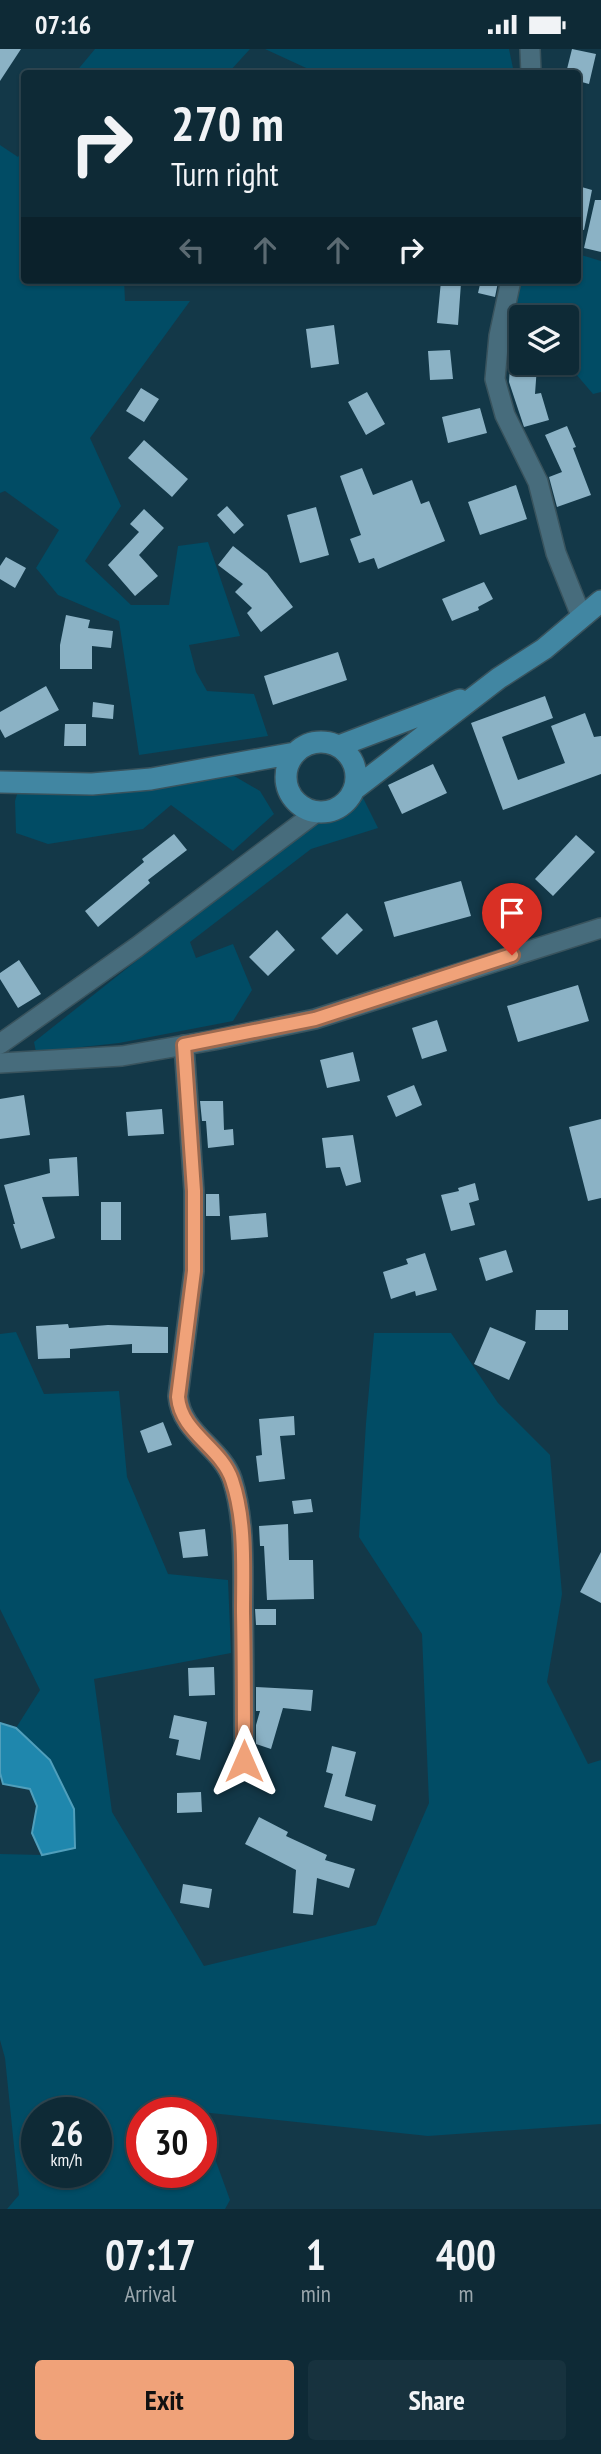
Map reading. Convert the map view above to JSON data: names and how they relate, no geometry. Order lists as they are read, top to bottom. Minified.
{"page":{"status":"07:16","turn":["270 m","Turn right"],"speed":"26 km/h","limit":"30","eta":["07:17","Arrival","1","min","400","m"],"buttons":["Exit","Share"]}}
